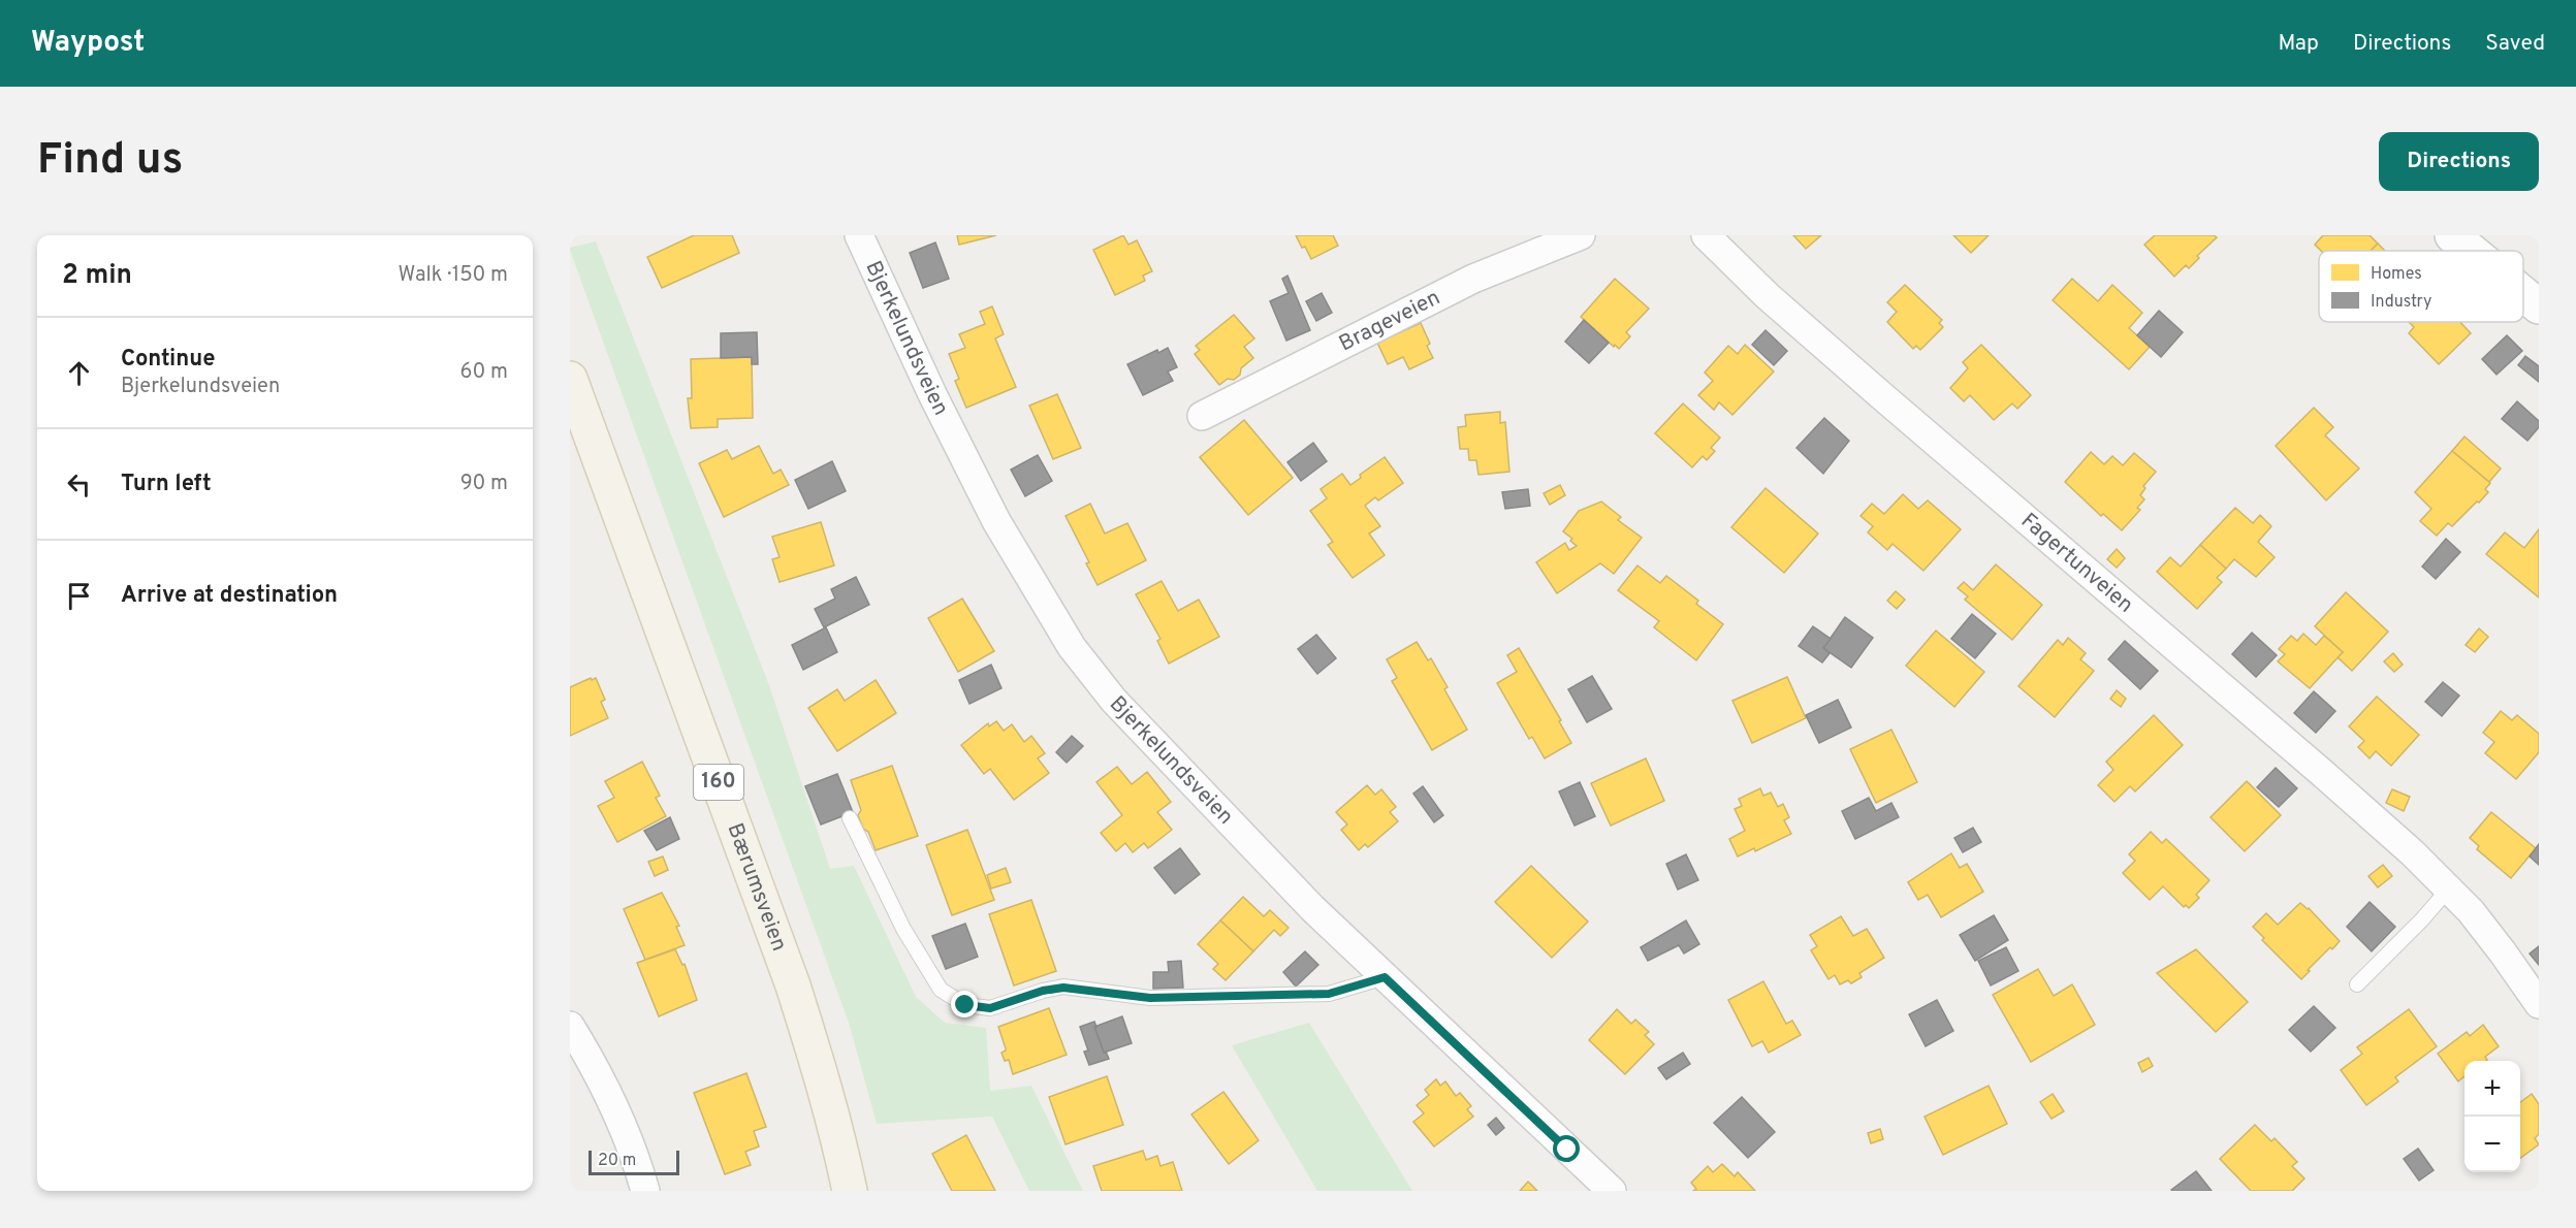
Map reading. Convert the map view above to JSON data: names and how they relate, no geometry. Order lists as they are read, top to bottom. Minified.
{"streets":{"main road":["160","Bærumsveien"],"street":["Brageveien","Bjerkelundsveien","Fagertunveien"]},"legend":["Homes","Industry"],"scale_bar":"20 m","page":{"header":"Waypost","nav":["Map","Directions","Saved"],"buttons":"Directions","title":"Find us","heading":["2 min","Walk · 150 m"],"list":[["Continue","Bjerkelundsveien","60 m"],["Turn left","90 m"],"Arrive at destination"],"map_buttons":["+","−"],"scale":"20 m"}}
